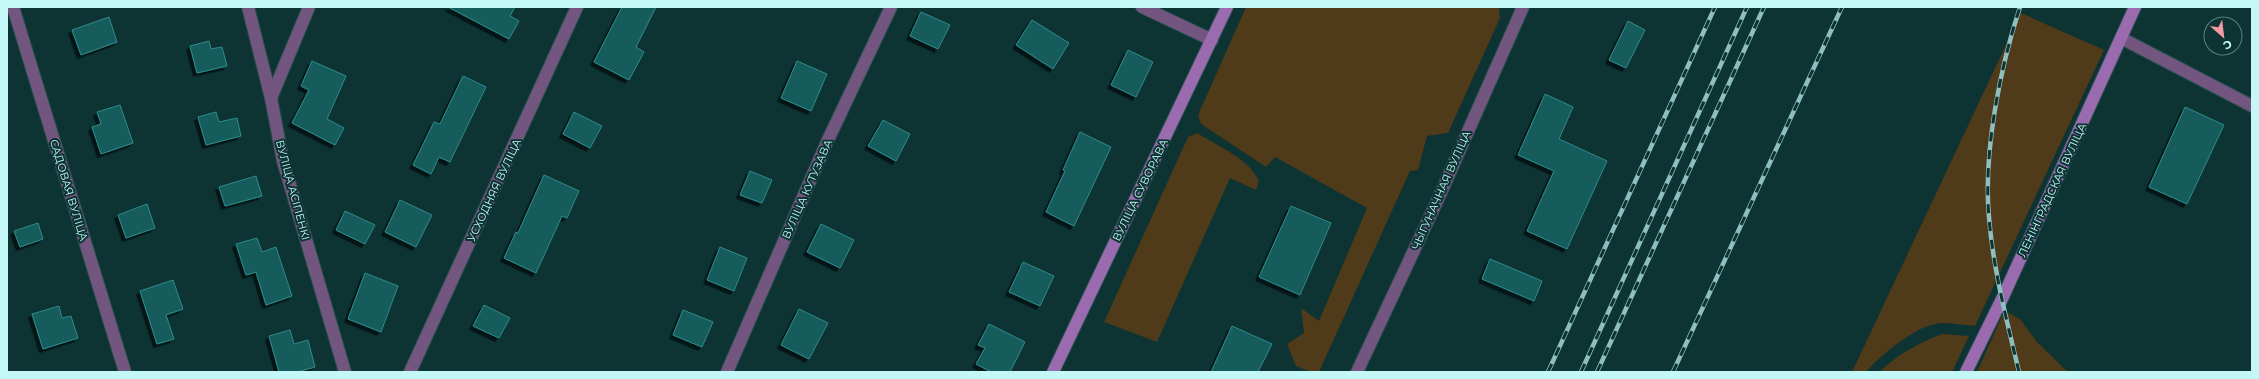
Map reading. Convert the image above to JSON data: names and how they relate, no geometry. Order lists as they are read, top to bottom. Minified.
{"streets":{"street":["ВУЛІЦА КУТУЗАВА","САДОВАЯ ВУЛІЦА","ВУЛІЦА АСІПЕНКІ","УСХОДНЯЯ ВУЛІЦА","ВУЛІЦА СУВОРАВА","ЧЫГУНАЧНАЯ ВУЛІЦА","ЛЕНІНГРАДСКАЯ ВУЛІЦА"]},"north":"bottom right"}
